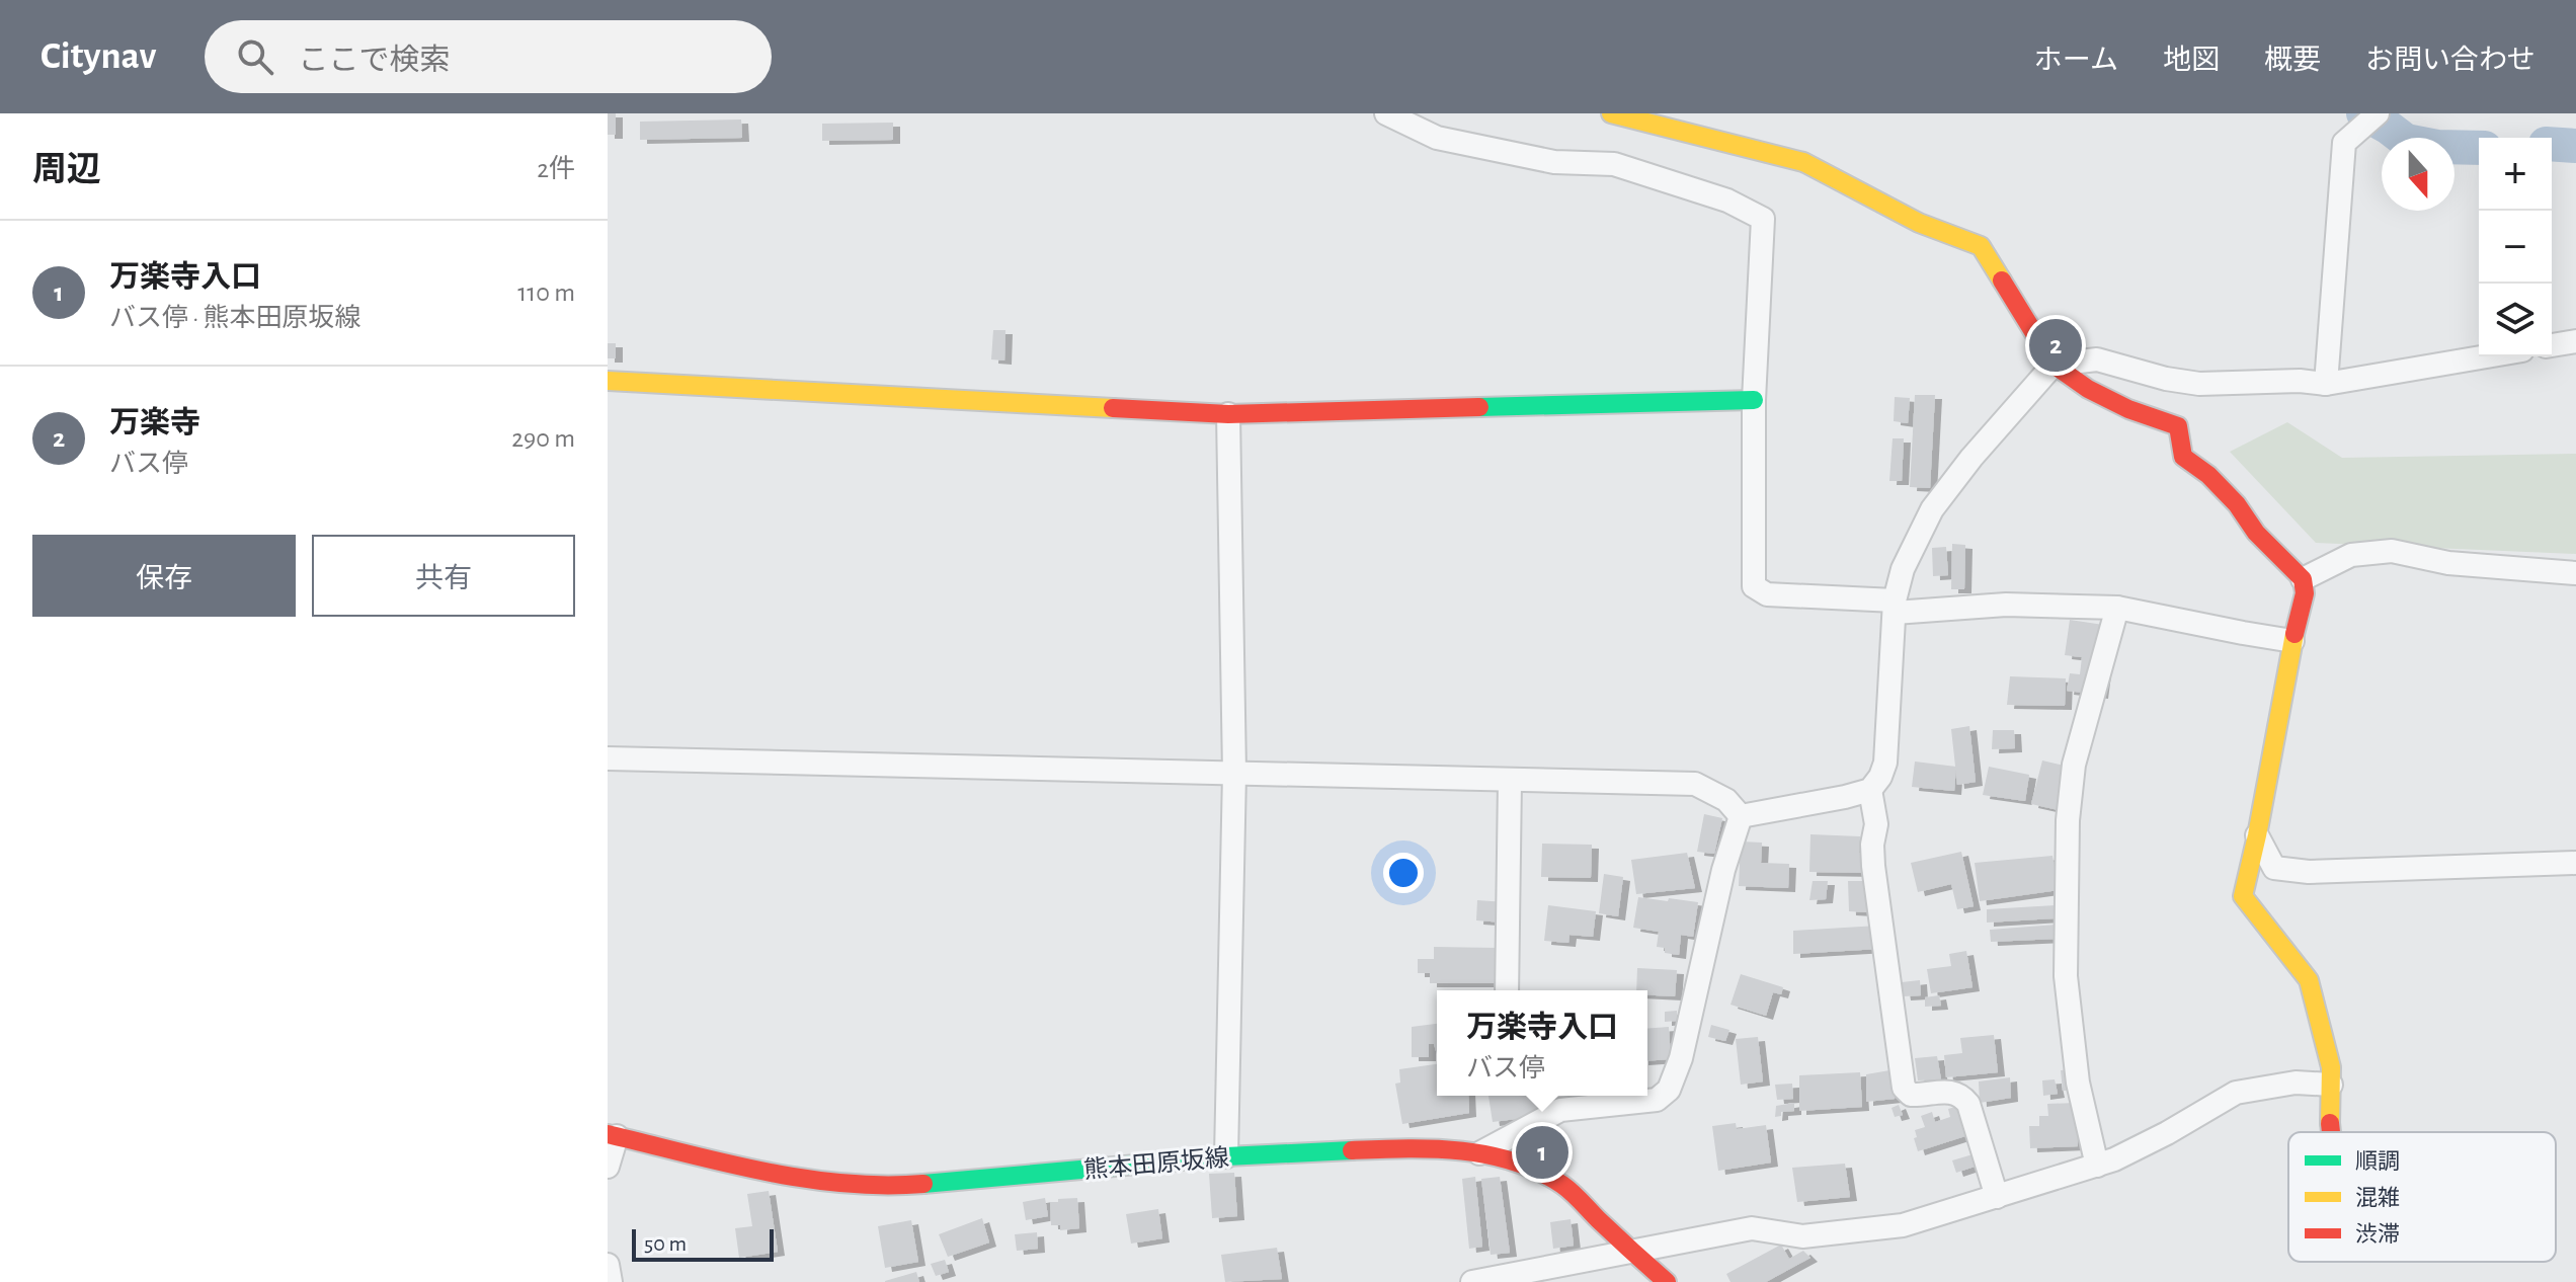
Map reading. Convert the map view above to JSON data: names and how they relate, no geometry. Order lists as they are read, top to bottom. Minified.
{"streets":{"street":["熊本田原坂線"]},"legend":["順調","混雑","渋滞"],"scale_bar":"50 m","north":"bottom","page":{"header":"Citynav","search":"ここで検索","nav":["ホーム","地図","概要","お問い合わせ"],"heading":["周辺","2件"],"map_buttons":["+","−"],"list":[{"mark":"1","name":"万楽寺入口","note":"バス停 · 熊本田原坂線","value":"110 m"},{"mark":"2","name":"万楽寺","note":"バス停","value":"290 m"}],"pins":["2","1"],"buttons":["保存","共有"],"popup":["万楽寺入口","バス停"],"scale":"50 m"}}
